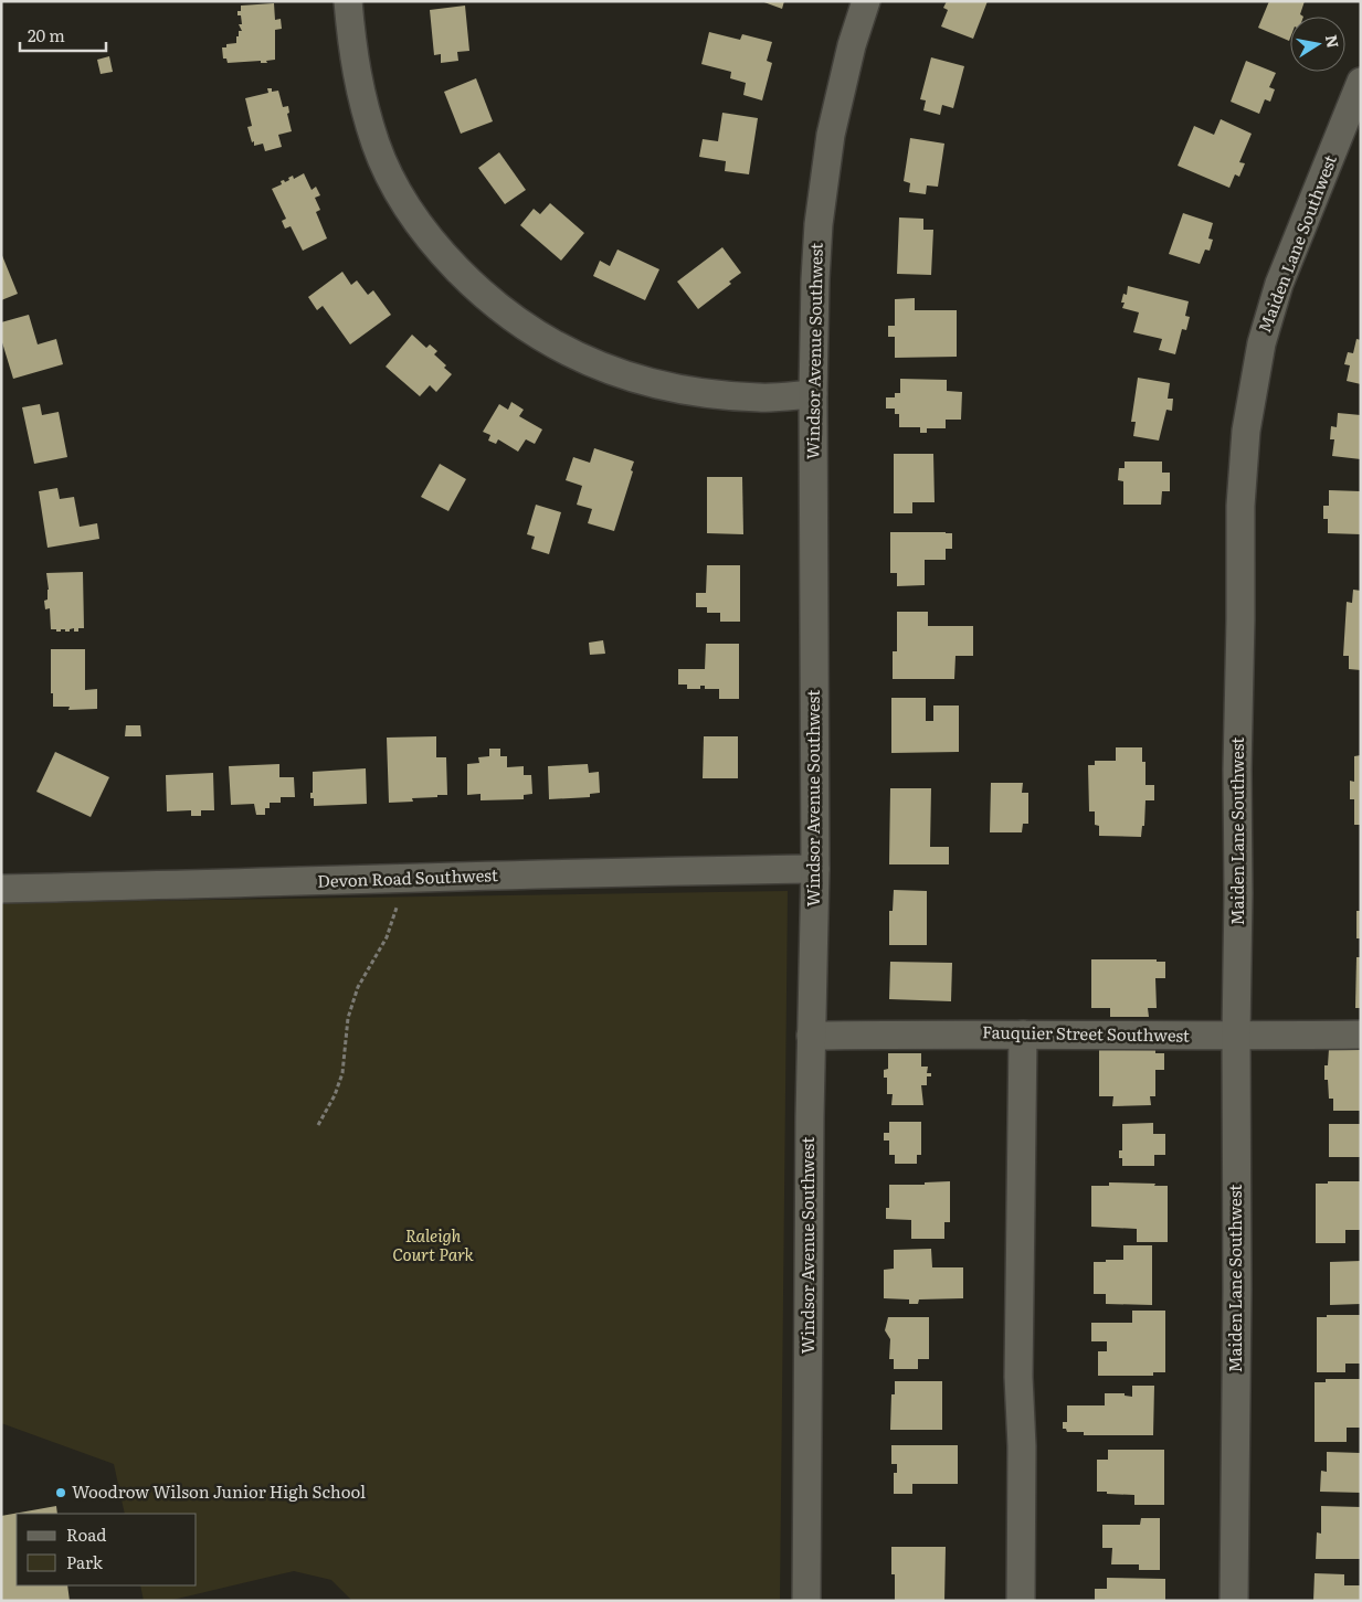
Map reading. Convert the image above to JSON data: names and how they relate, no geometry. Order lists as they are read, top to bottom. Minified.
{"streets":{"street":["Maiden Lane Southwest","Windsor Avenue Southwest","Devon Road Southwest","Fauquier Street Southwest"]},"crossings":[["Maiden Lane Southwest","Fauquier Street Southwest"],["Windsor Avenue Southwest","Devon Road Southwest"],["Windsor Avenue Southwest","Fauquier Street Southwest"]],"parks":["Raleigh Court Park"],"places":["Woodrow Wilson Junior High School"],"legend":["Road","Park"],"scale_bar":"20 m","north":"right"}
